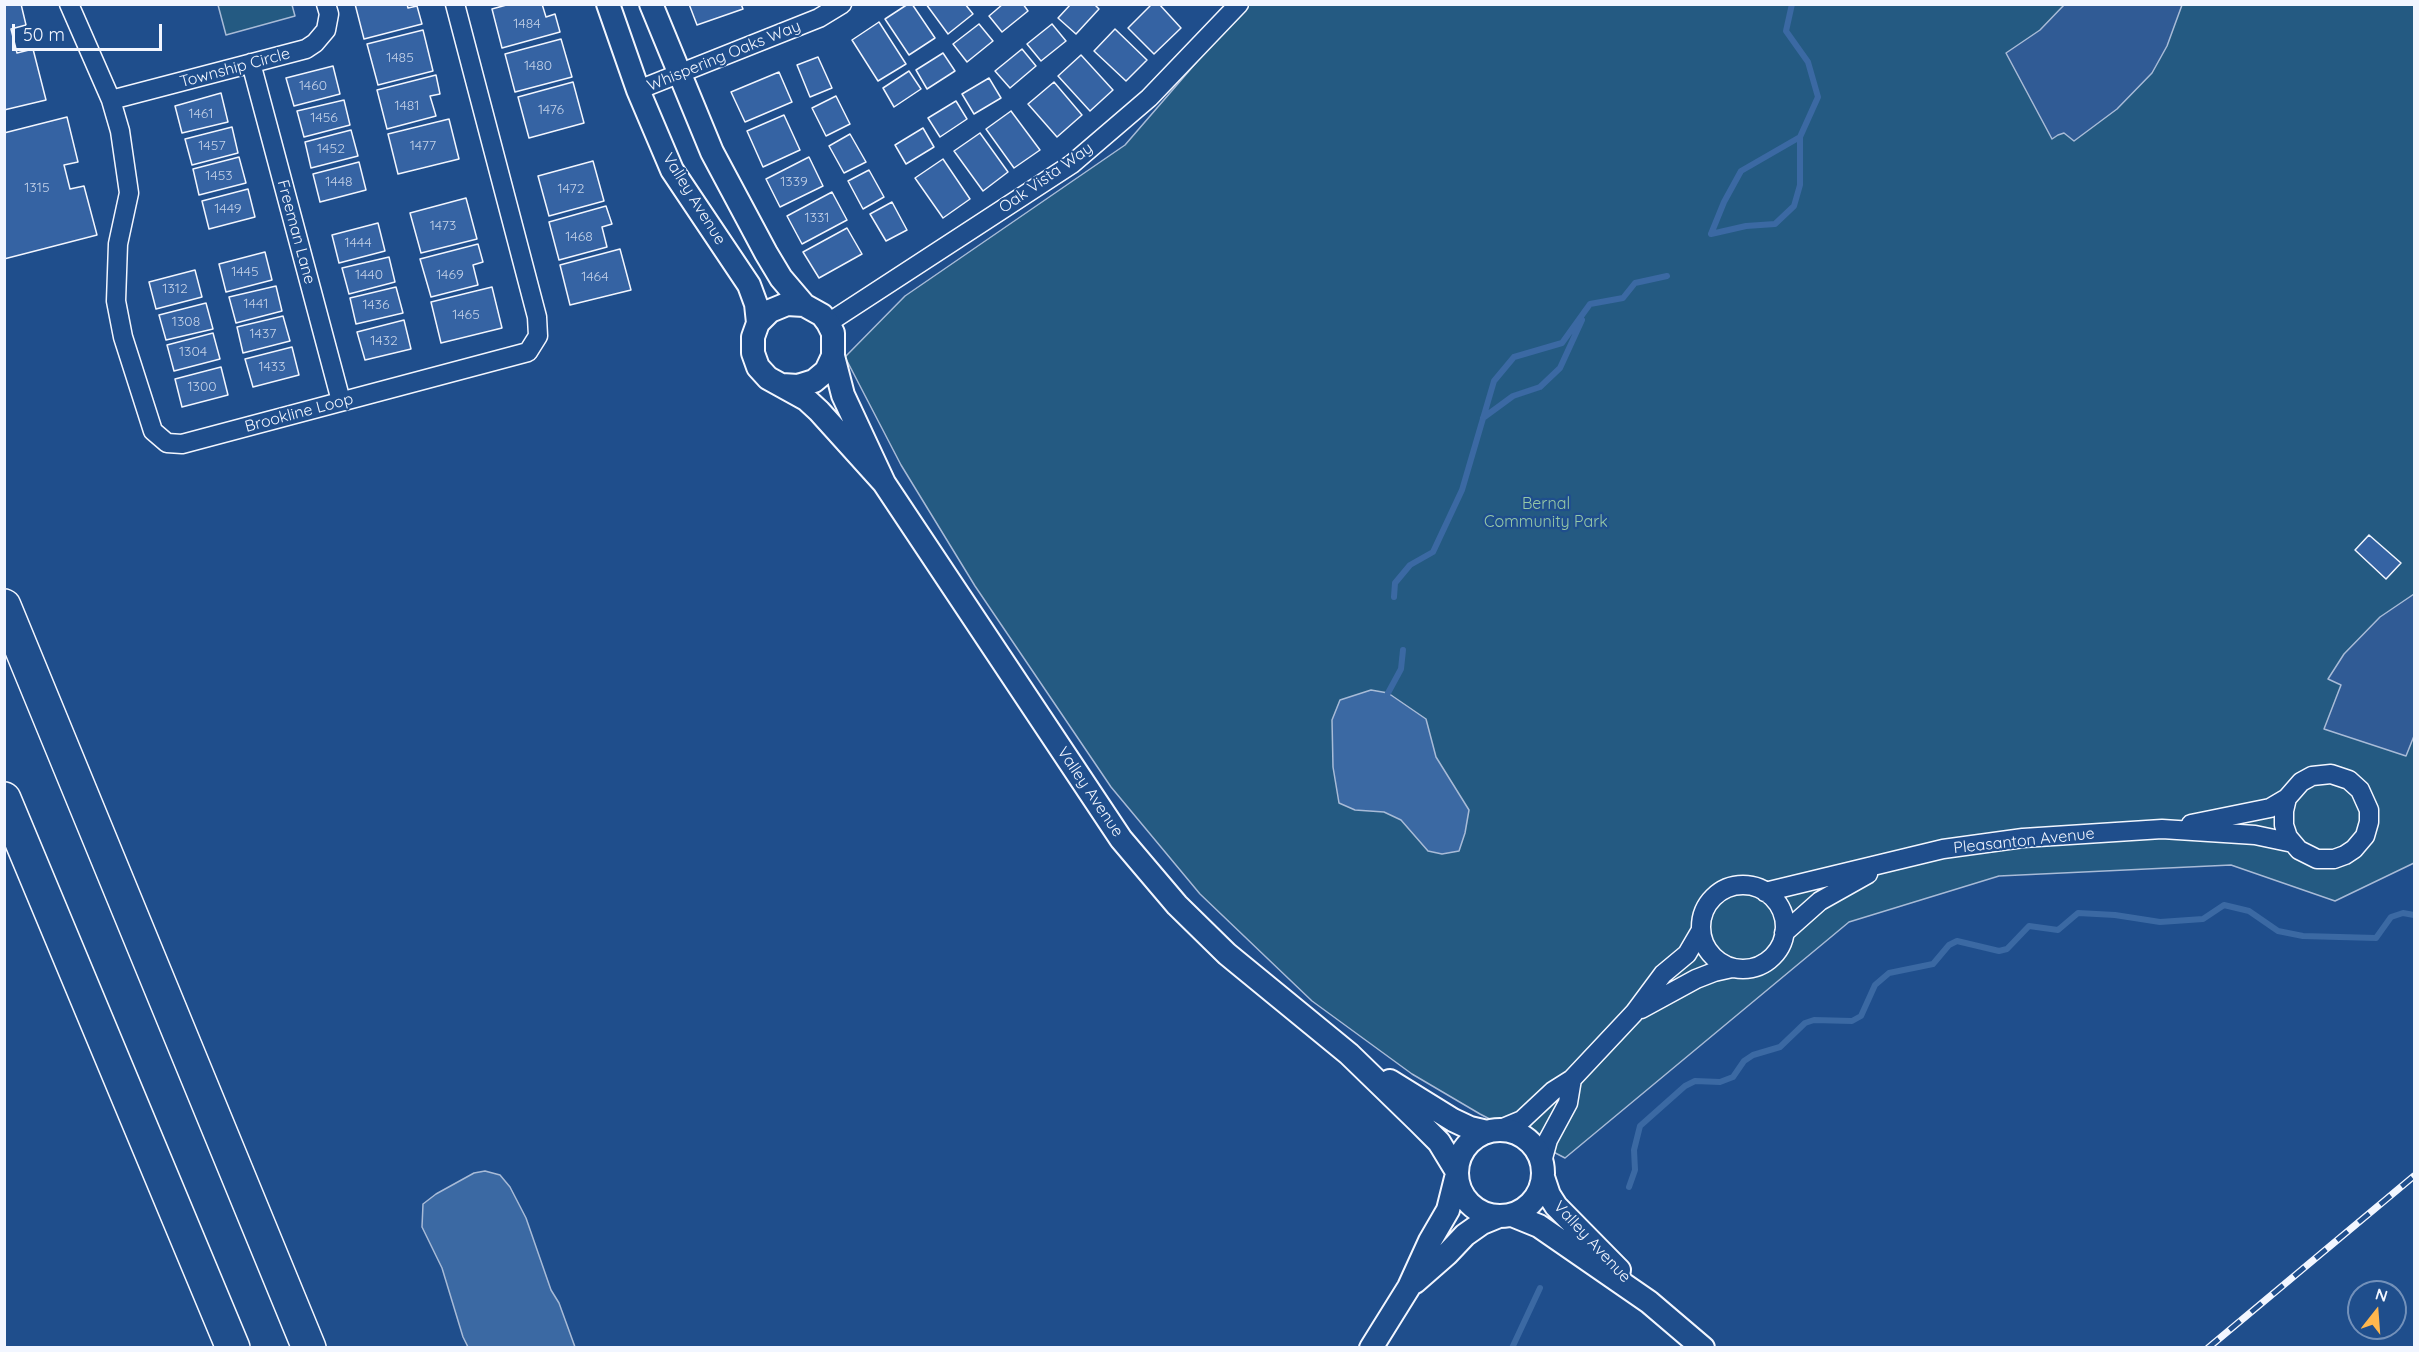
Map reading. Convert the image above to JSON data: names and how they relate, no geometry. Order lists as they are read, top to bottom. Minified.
{"streets":{"street":["Whispering Oaks Way","Township Circle","Oak Vista Way","Valley Avenue","Freeman Lane","Brookline Loop","Pleasanton Avenue"]},"crossings":[["Whispering Oaks Way","Valley Avenue"],["Township Circle","Freeman Lane"],["Township Circle","Brookline Loop"],["Oak Vista Way","Valley Avenue"],["Freeman Lane","Brookline Loop"]],"parks":["Bernal Community Park"],"house_numbers":["1484","1485","1480","1460","1481","1476","1461","1456","1457","1477","1452","1453","1448","1339","1315","1472","1449","1331","1473","1468","1444","1445","1440","1469","1464","1312","1441","1436","1465","1308","1437","1432","1304","1433","1300"],"scale_bar":"50 m","north":"top"}
